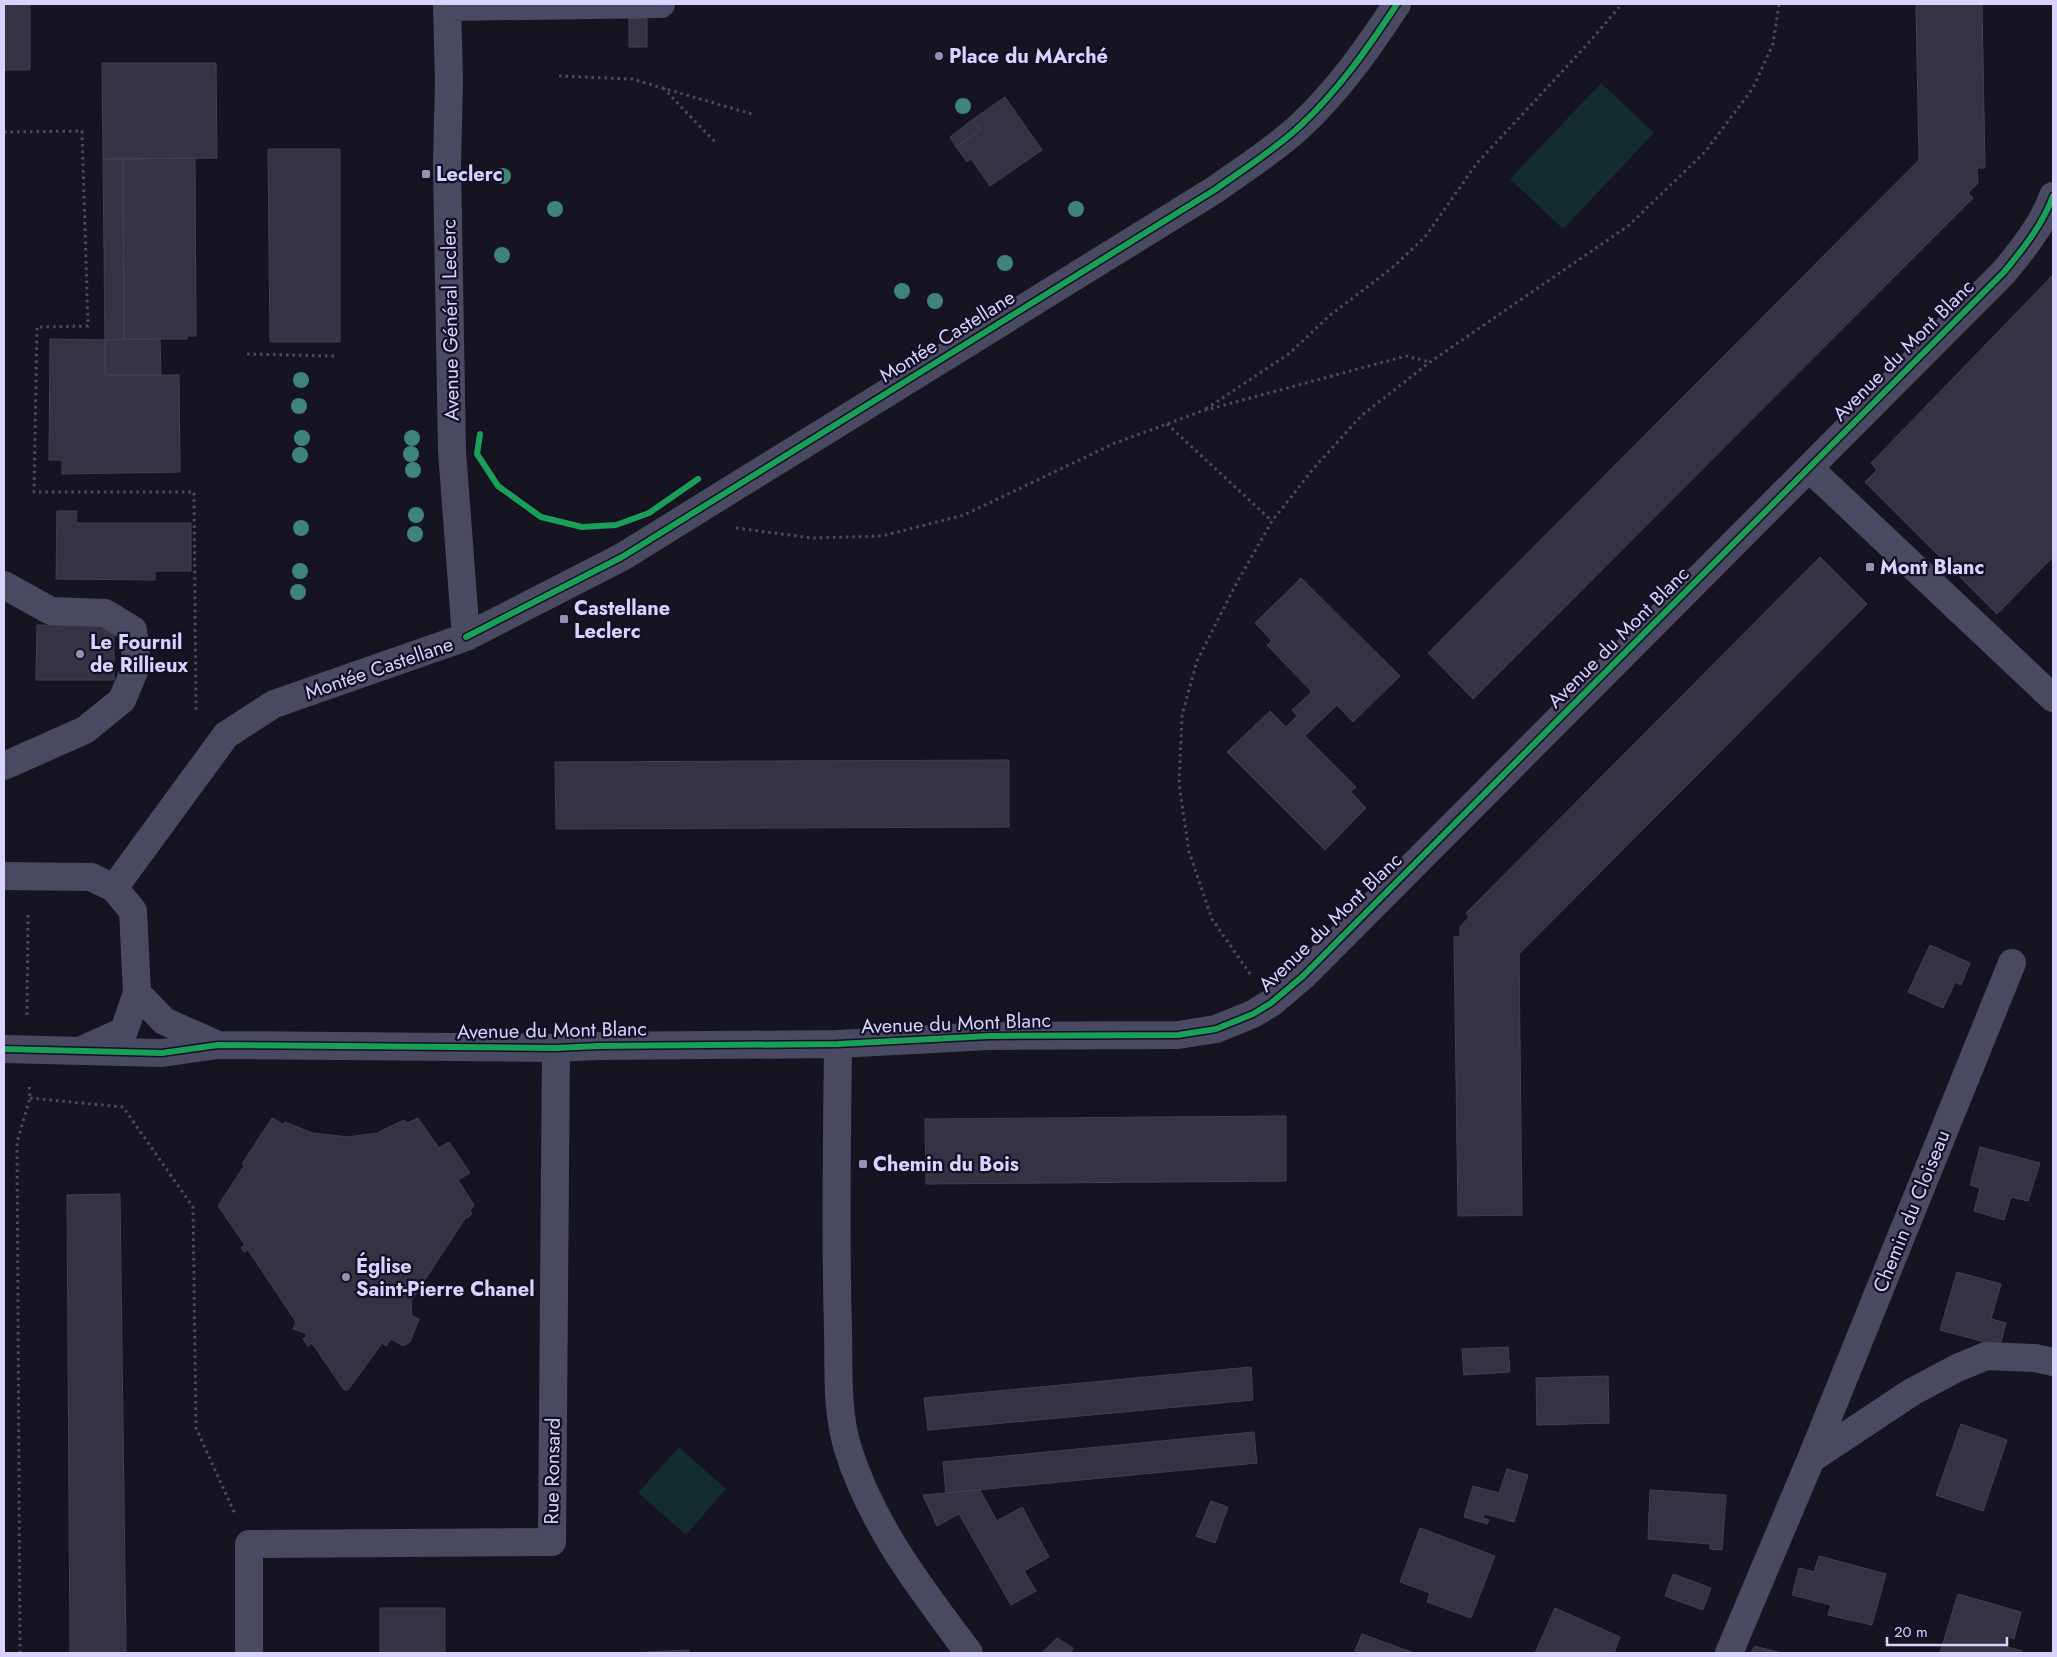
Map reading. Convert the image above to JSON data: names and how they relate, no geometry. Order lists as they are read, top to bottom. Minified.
{"streets":{"street":["Avenue Général Leclerc","Montée Castellane","Avenue du Mont Blanc","Chemin du Cloiseau","Rue Ronsard"]},"crossings":[["Avenue Général Leclerc","Montée Castellane"],["Avenue du Mont Blanc","Rue Ronsard"]],"places":{"other":["Place du MArché","Le Fournil de Rillieux","Église Saint-Pierre Chanel"],"transit":["Leclerc","Mont Blanc","Castellane Leclerc","Chemin du Bois"]},"scale_bar":"20 m"}
